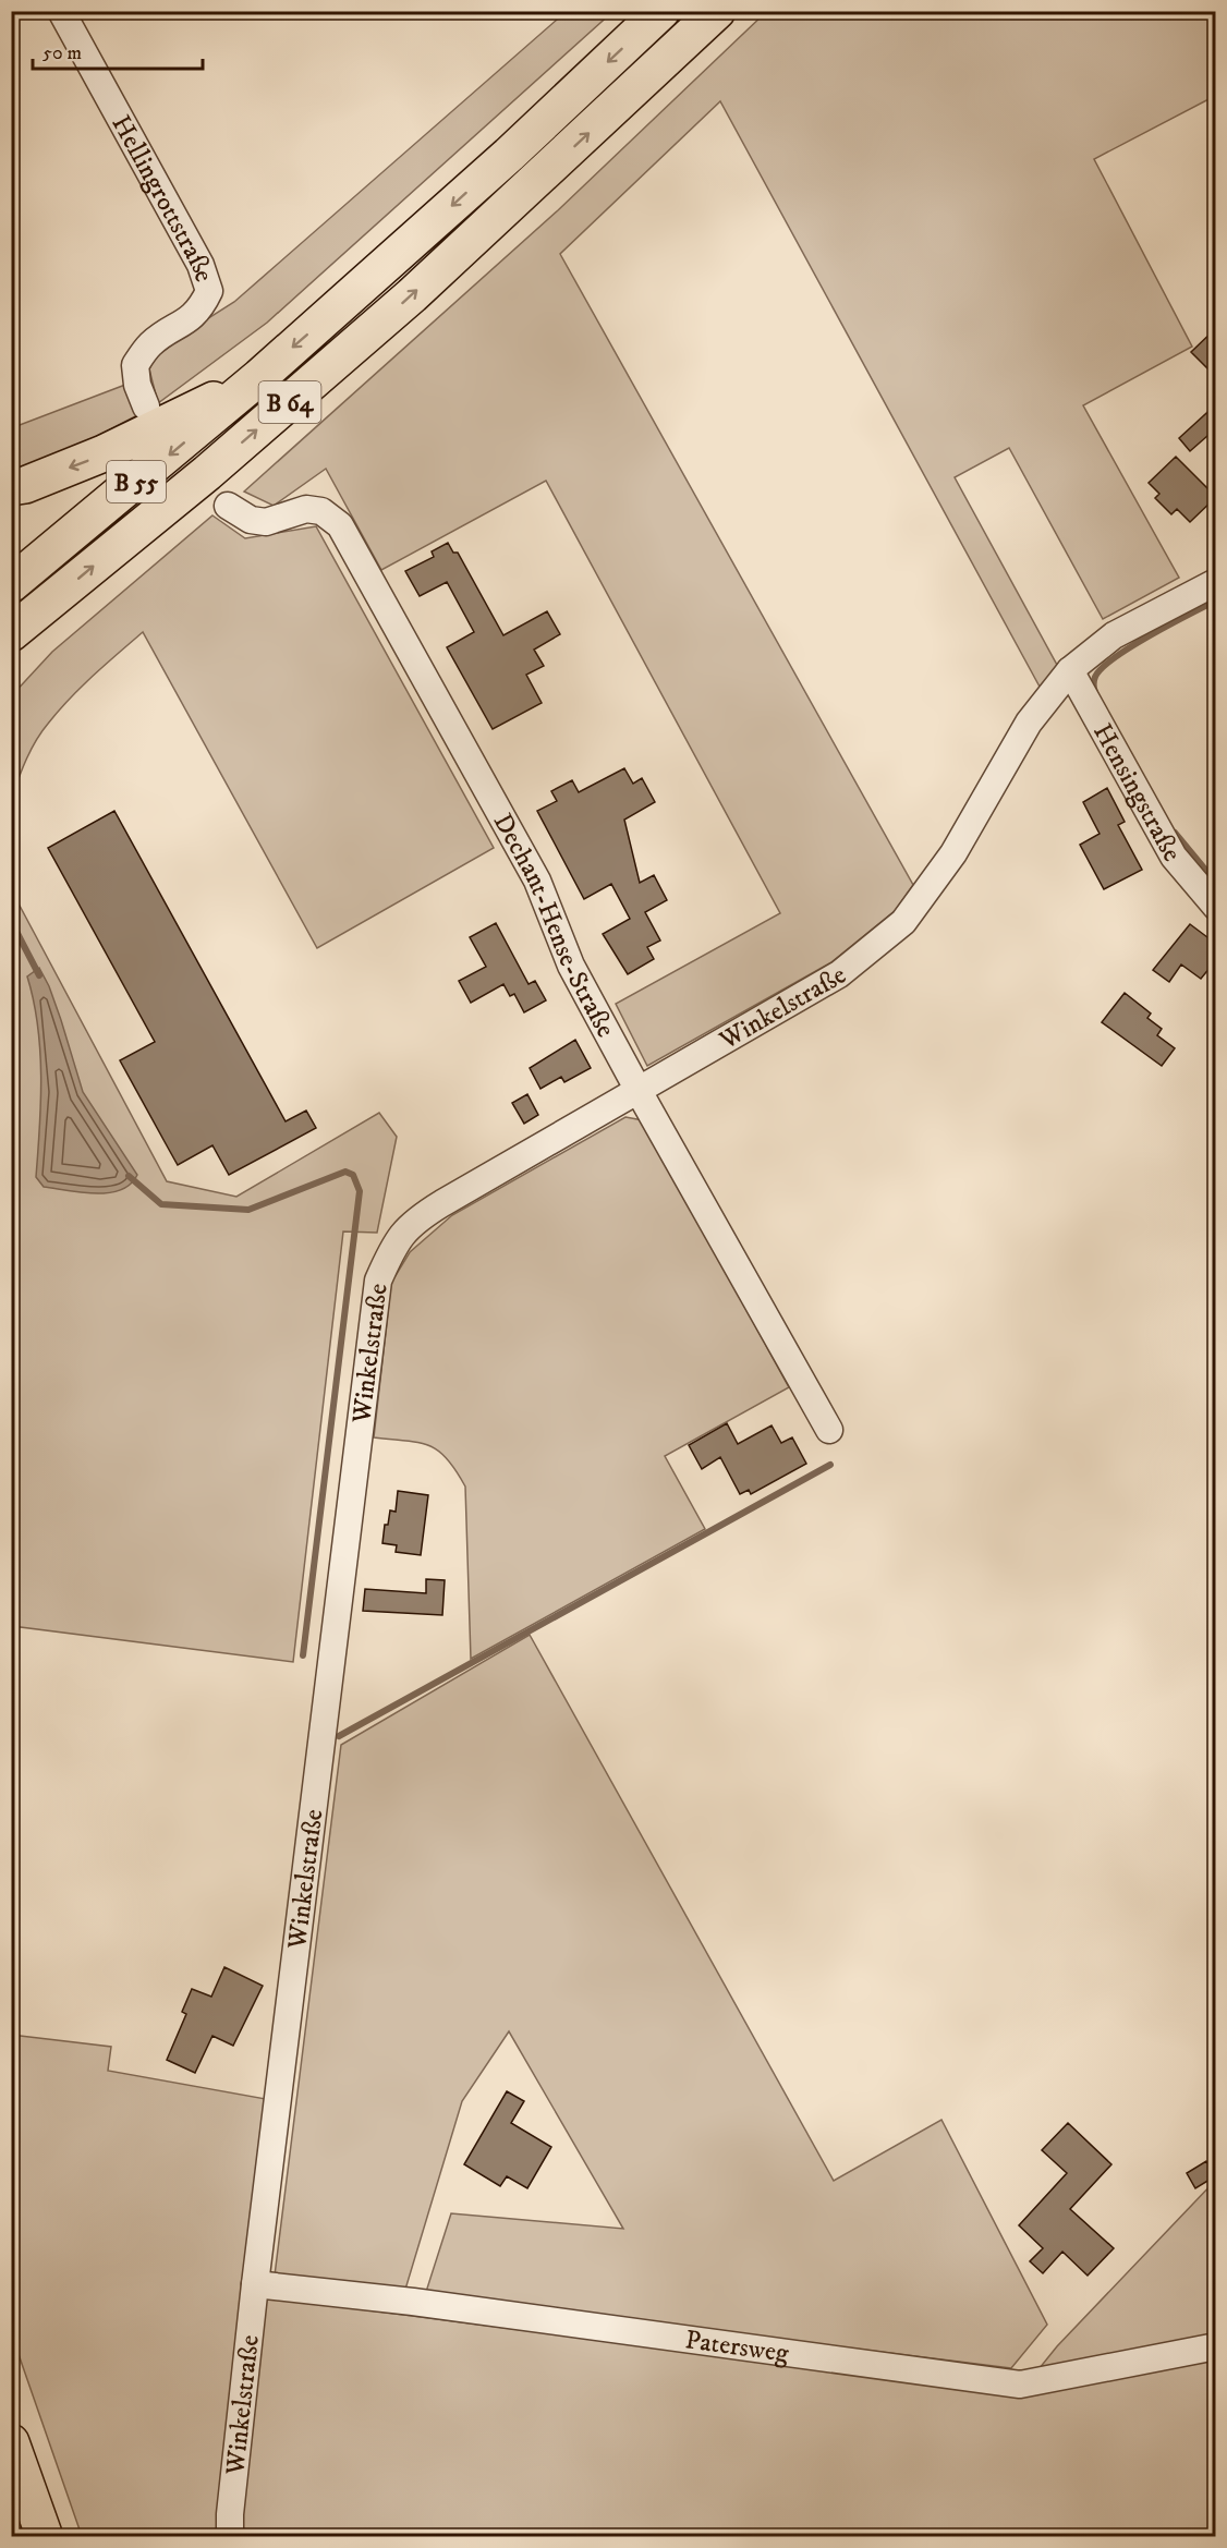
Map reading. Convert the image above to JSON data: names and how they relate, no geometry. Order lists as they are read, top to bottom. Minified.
{"streets":{"main road":["B 64","B 55"],"street":["Hellingrottstraße","Hensingstraße","Dechant-Hense-Straße","Winkelstraße","Patersweg"]},"crossings":[["B 64","B 55"],["Hensingstraße","Winkelstraße"],["Dechant-Hense-Straße","Winkelstraße"],["Winkelstraße","Patersweg"]],"scale_bar":"50 m"}
